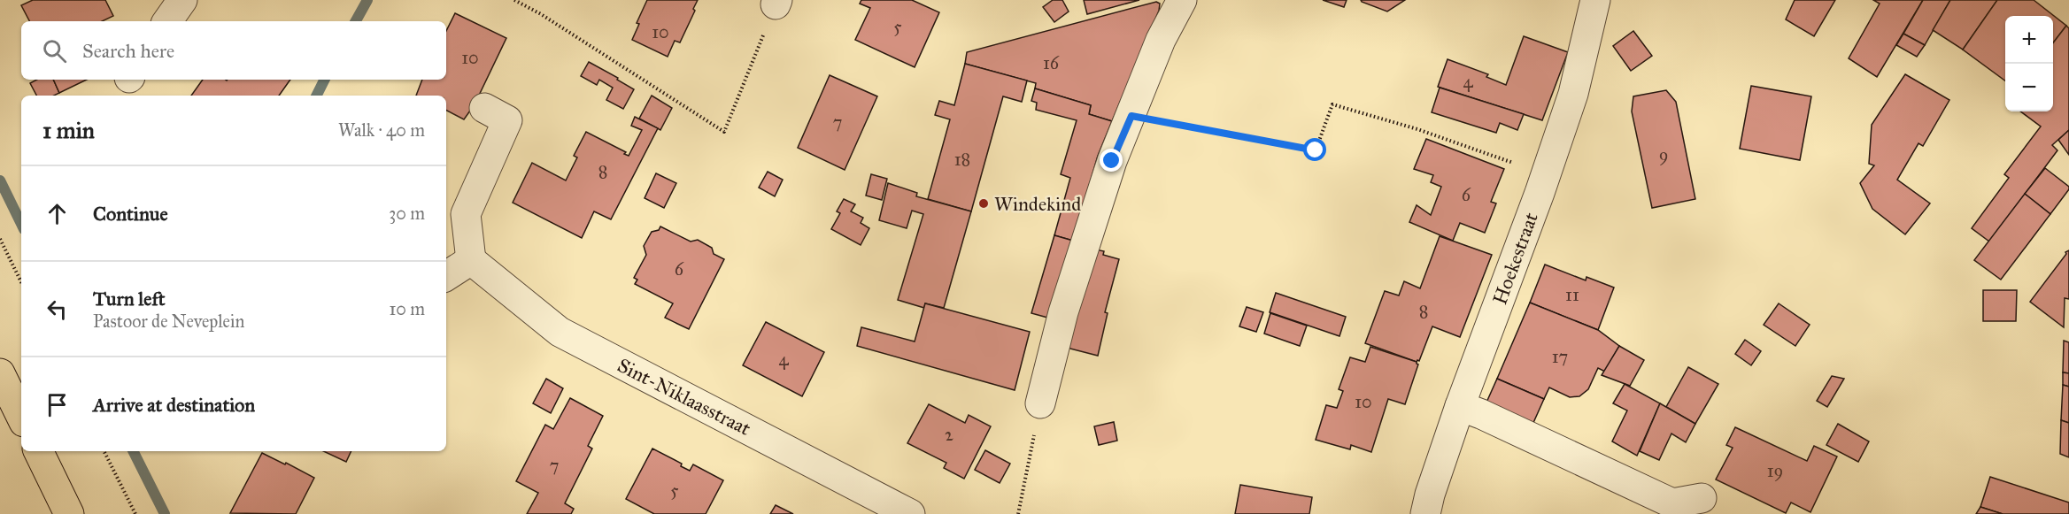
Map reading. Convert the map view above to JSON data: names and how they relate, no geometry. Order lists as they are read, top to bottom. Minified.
{"streets":{"street":["Hoekestraat","Sint-Niklaasstraat"]},"places":["Windekind"],"house_numbers":["5","10","10","16","4","7","9","18","8","6","6","11","8","17","4","10","2","7","19","5"],"page":{"map_buttons":["+","−"],"search":"Search here","heading":["1 min","Walk · 40 m"],"list":[["Continue","30 m"],["Turn left","Pastoor de Neveplein","10 m"],"Arrive at destination"]}}
